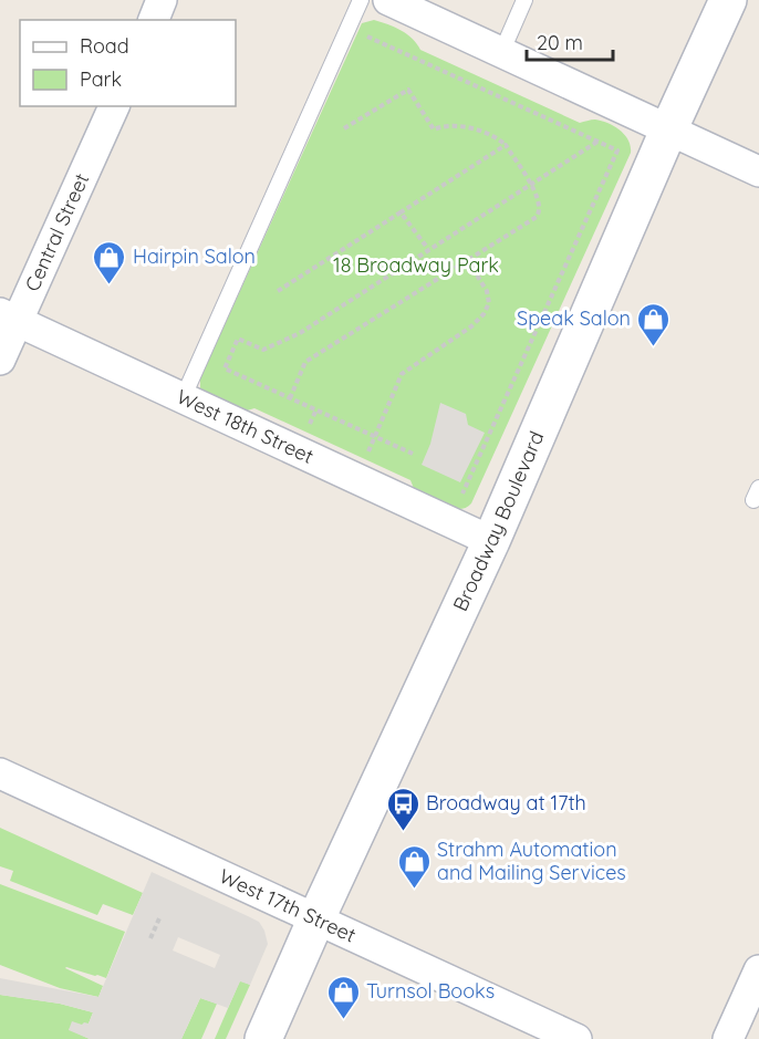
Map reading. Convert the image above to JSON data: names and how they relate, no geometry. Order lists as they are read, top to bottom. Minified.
{"streets":{"main road":["Broadway Boulevard"],"street":["Central Street","West 18th Street","West 17th Street"]},"crossings":[["Central Street","West 18th Street"],["West 18th Street","Broadway Boulevard"],["Broadway Boulevard","West 17th Street"]],"parks":["18 Broadway Park"],"places":{"shop":["Hairpin Salon","Speak Salon","Strahm Automation and Mailing Services","Turnsol Books"],"bus stop":["Broadway at 17th"]},"legend":["Road","Park"],"scale_bar":"20 m"}
